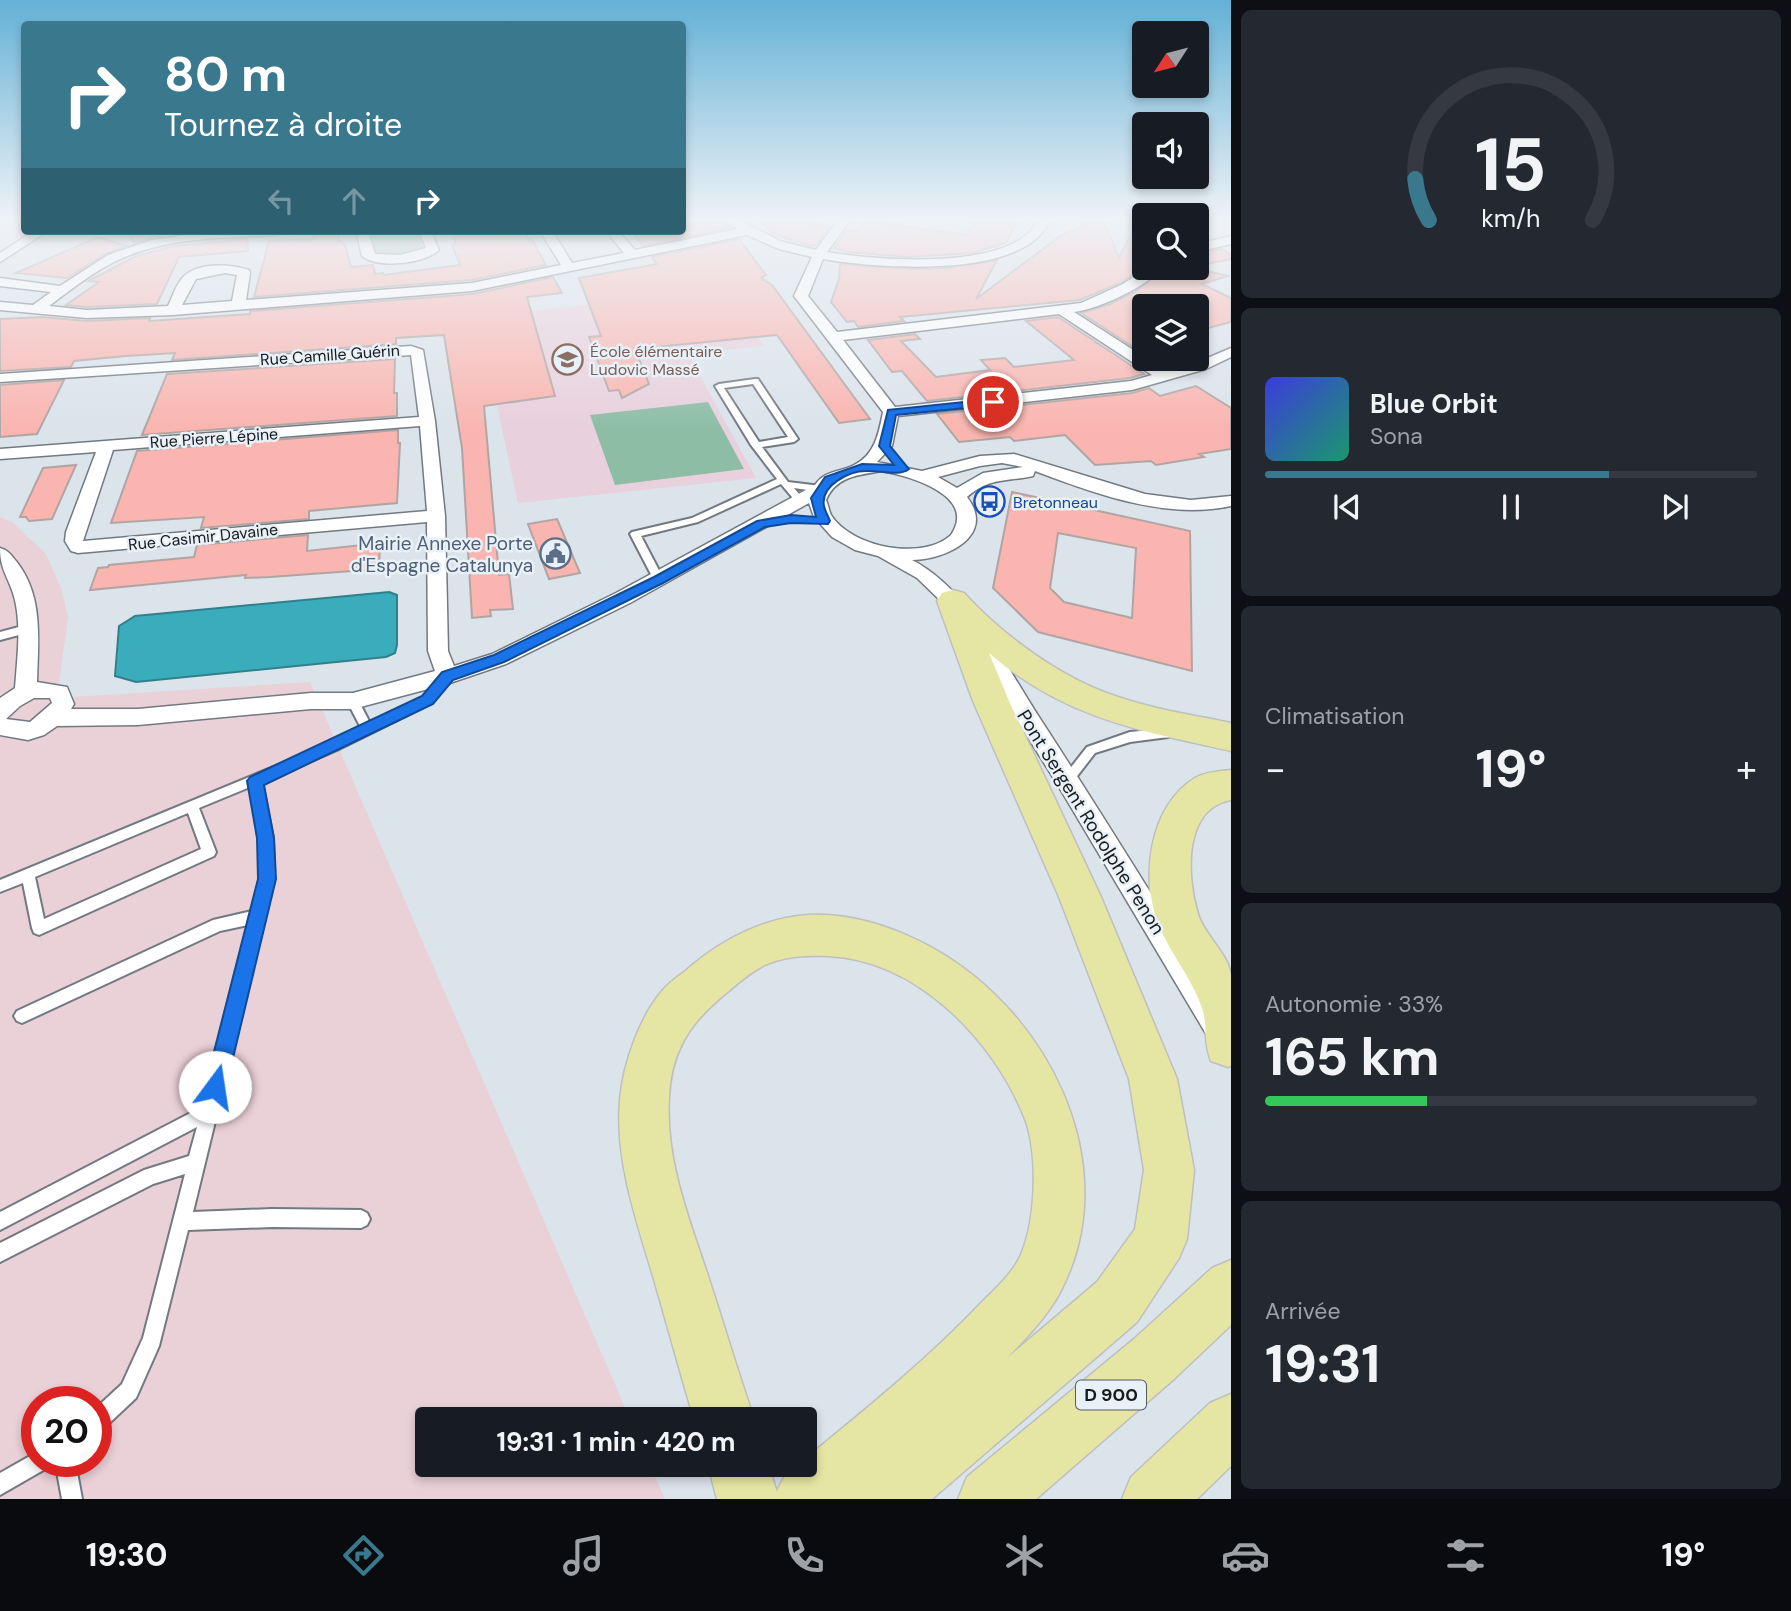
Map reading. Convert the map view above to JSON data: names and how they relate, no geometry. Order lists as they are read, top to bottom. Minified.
{"streets":{"main road":["D 900"],"street":["Rue Camille Guérin","Rue Pierre Lépine","Rue Casimir Davaine","Pont Sergent Rodolphe Penon"]},"crossings":[["Rue Camille Guérin","Rue Pierre Lépine"],["Rue Camille Guérin","Rue Casimir Davaine"],["Rue Pierre Lépine","Rue Casimir Davaine"]],"places":{"school or university":["École élémentaire Ludovic Massé"],"bus stop":["Bretonneau"],"public building":["Mairie Annexe Porte d'Espagne Catalunya"]},"north":"bottom left","page":{"turn":["80 m","Tournez à droite"],"song":["Blue Orbit","Sona"],"tile":["Climatisation",["Autonomie · 33%","165 km"],["Arrivée","19:31"]],"heat":["−","19°","+"],"limit":"20","trip":"19:31 · 1 min · 420 m","tabs":["19:30","19°"],"gauge":["15","km/h"]}}
